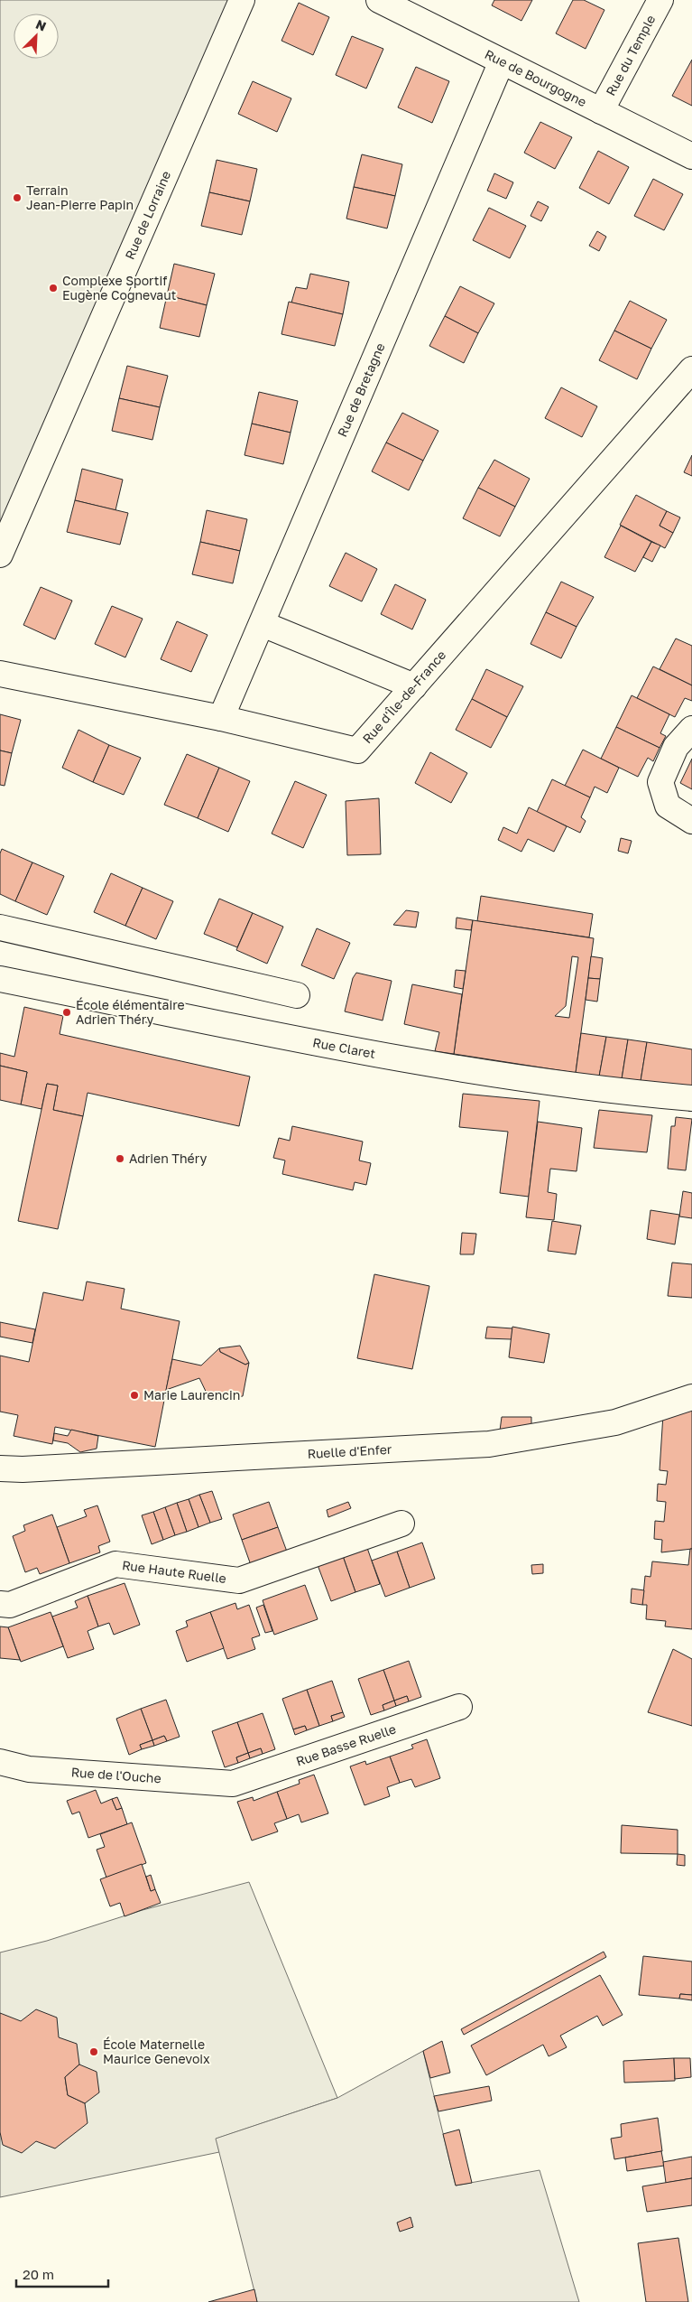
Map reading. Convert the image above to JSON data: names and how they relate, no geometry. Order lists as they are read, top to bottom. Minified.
{"streets":{"street":["Rue du Temple","Rue de Bourgogne","Rue de Lorraine","Rue de Bretagne","Rue d'Île-de-France","Rue Claret","Ruelle d'Enfer","Rue Haute Ruelle","Rue Basse Ruelle","Rue de l'Ouche"]},"crossings":[["Rue du Temple","Rue de Bourgogne"],["Rue de Bourgogne","Rue de Bretagne"],["Rue de Bretagne","Rue d'Île-de-France"],["Rue Basse Ruelle","Rue de l'Ouche"]],"places":["Terrain Jean-Pierre Papin","Complexe Sportif Eugène Cognevaut","École élémentaire Adrien Théry","Adrien Théry","Marie Laurencin","École Maternelle Maurice Genevoix"],"scale_bar":"20 m","north":"top right"}
